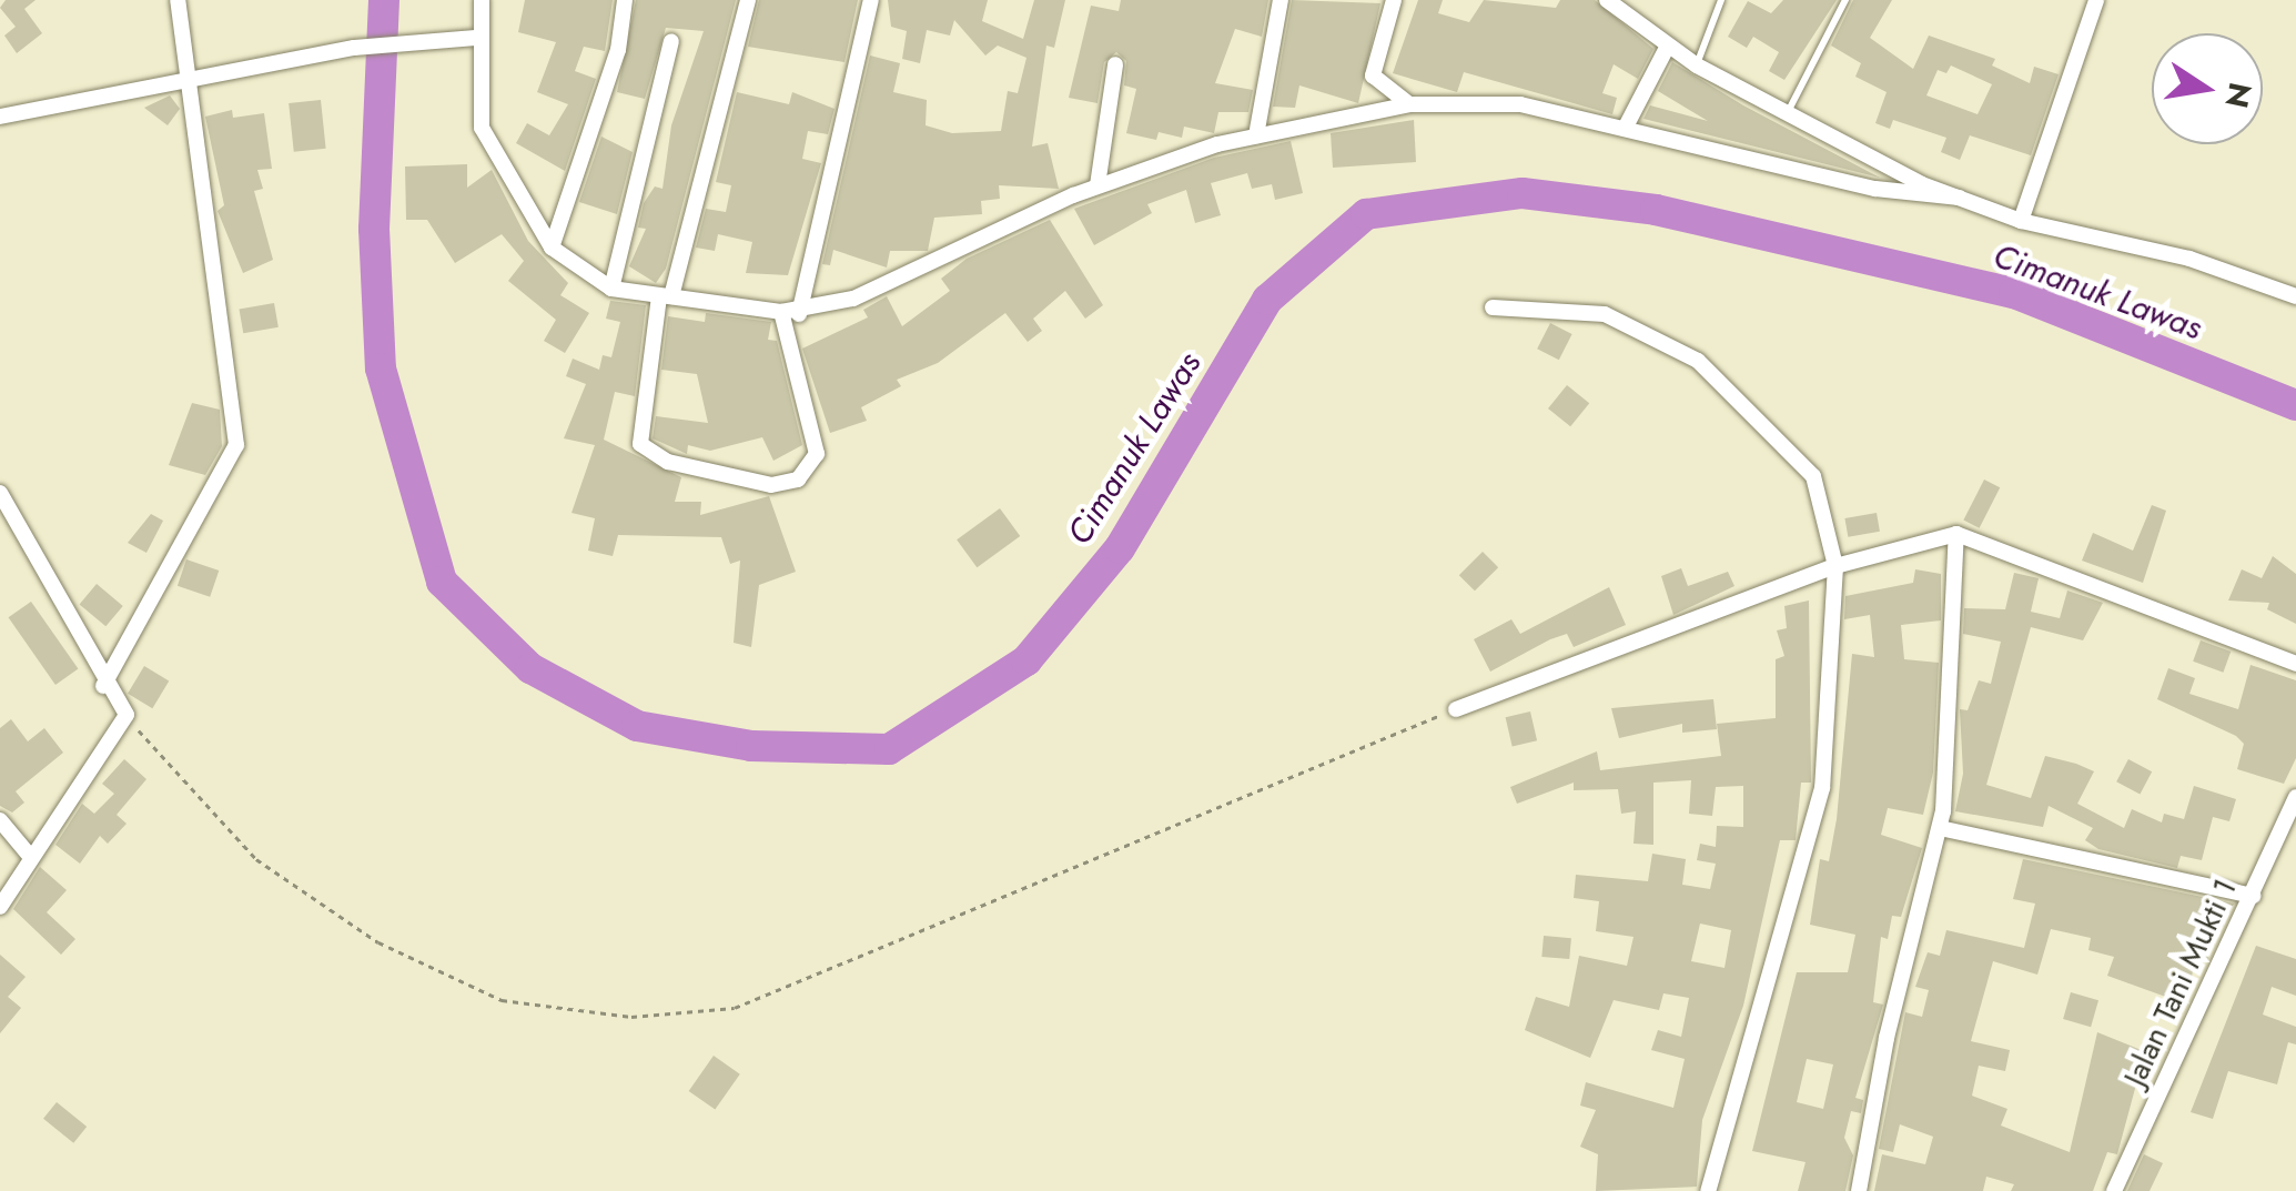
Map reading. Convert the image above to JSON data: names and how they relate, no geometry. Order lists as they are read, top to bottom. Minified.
{"streets":{"street":["Jalan Tani Mukti 1"]},"water":["Cimanuk Lawas"],"north":"right"}
